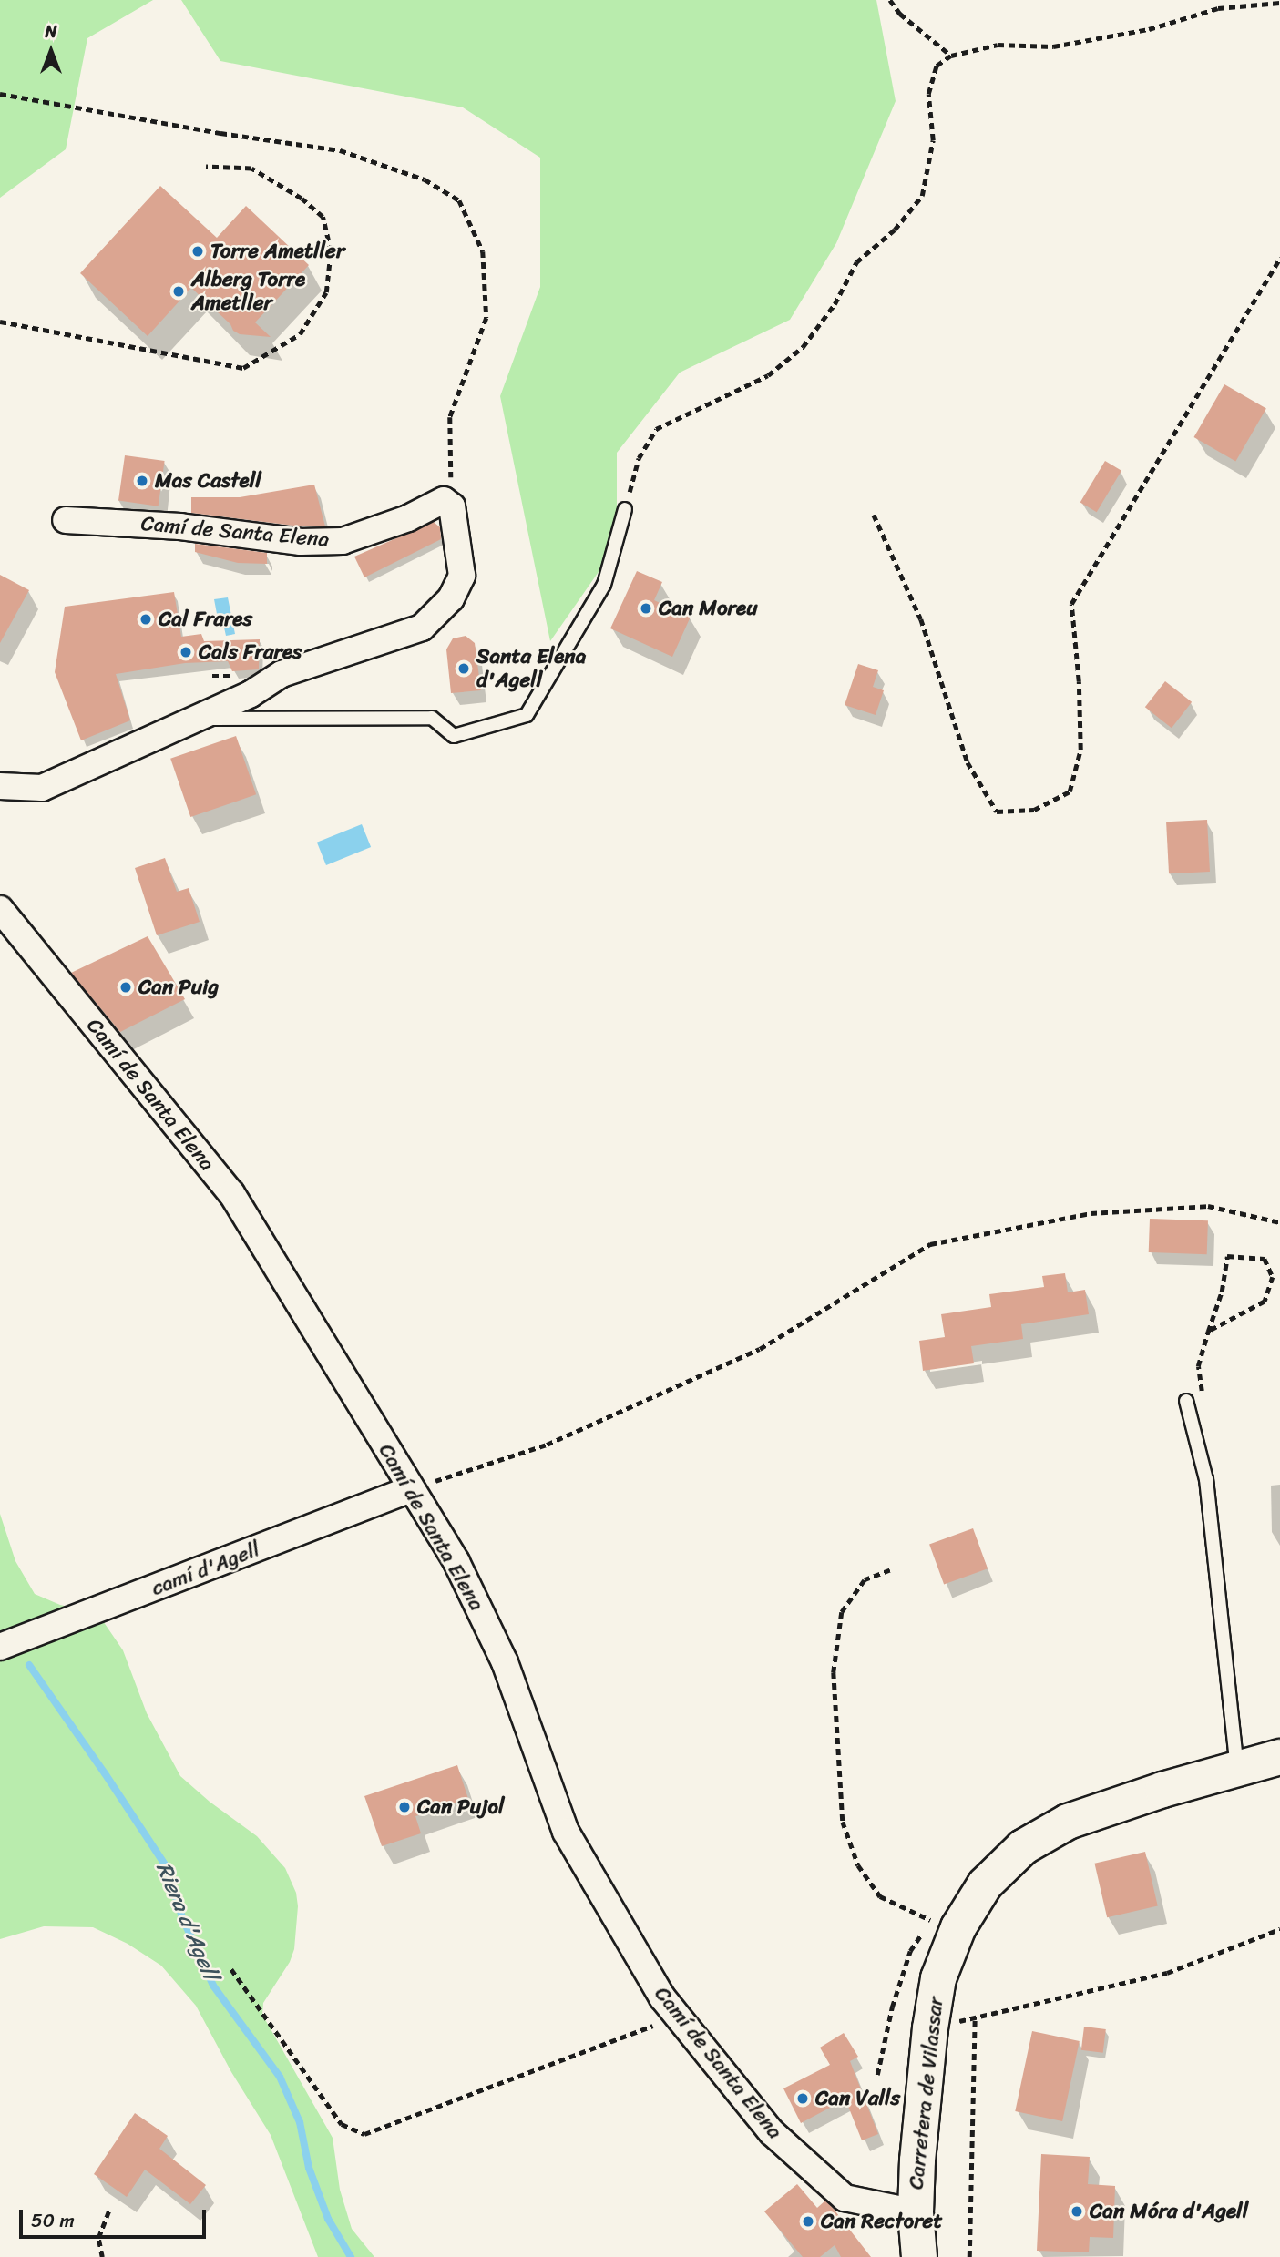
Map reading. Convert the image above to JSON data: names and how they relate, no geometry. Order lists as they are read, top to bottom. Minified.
{"streets":{"street":["Camí de Santa Elena","camí d'Agell","Carretera de Vilassar"]},"crossings":[["Camí de Santa Elena","camí d'Agell"],["Camí de Santa Elena","Carretera de Vilassar"]],"water":["Riera d'Agell"],"places":["Torre Ametller","Alberg Torre Ametller","Mas Castell","Can Moreu","Cal Frares","Cals Frares","Santa Elena d'Agell","Can Puig","Can Pujol","Can Valls","Can Móra d'Agell","Can Rectoret"],"scale_bar":"50 m","north":"top"}
